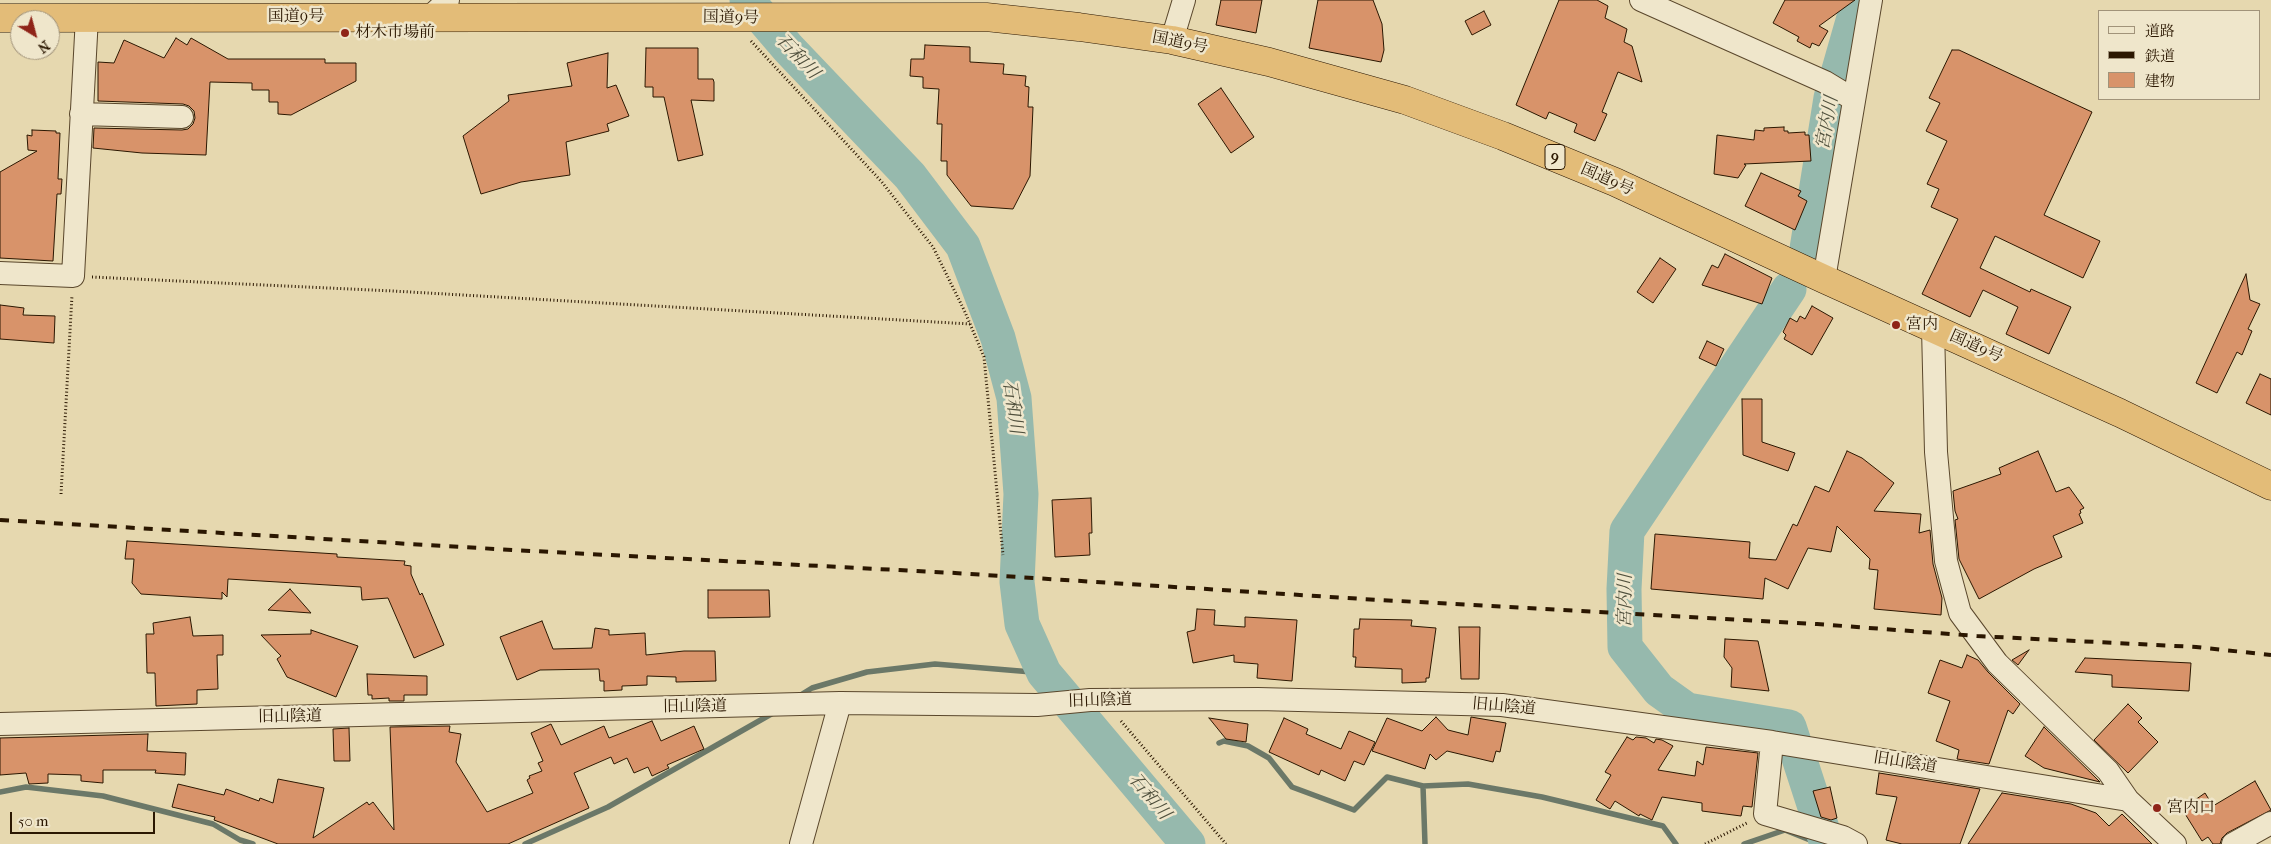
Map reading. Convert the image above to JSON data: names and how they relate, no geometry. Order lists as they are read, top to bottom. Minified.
{"streets":{"highway":["国道9号","9"],"street":["旧山陰道"]},"water":["石和川","宮内川"],"places":["材木市場前","宮内","宮内口"],"legend":["道路","鉄道","建物"],"scale_bar":"50 m","north":"bottom right"}
